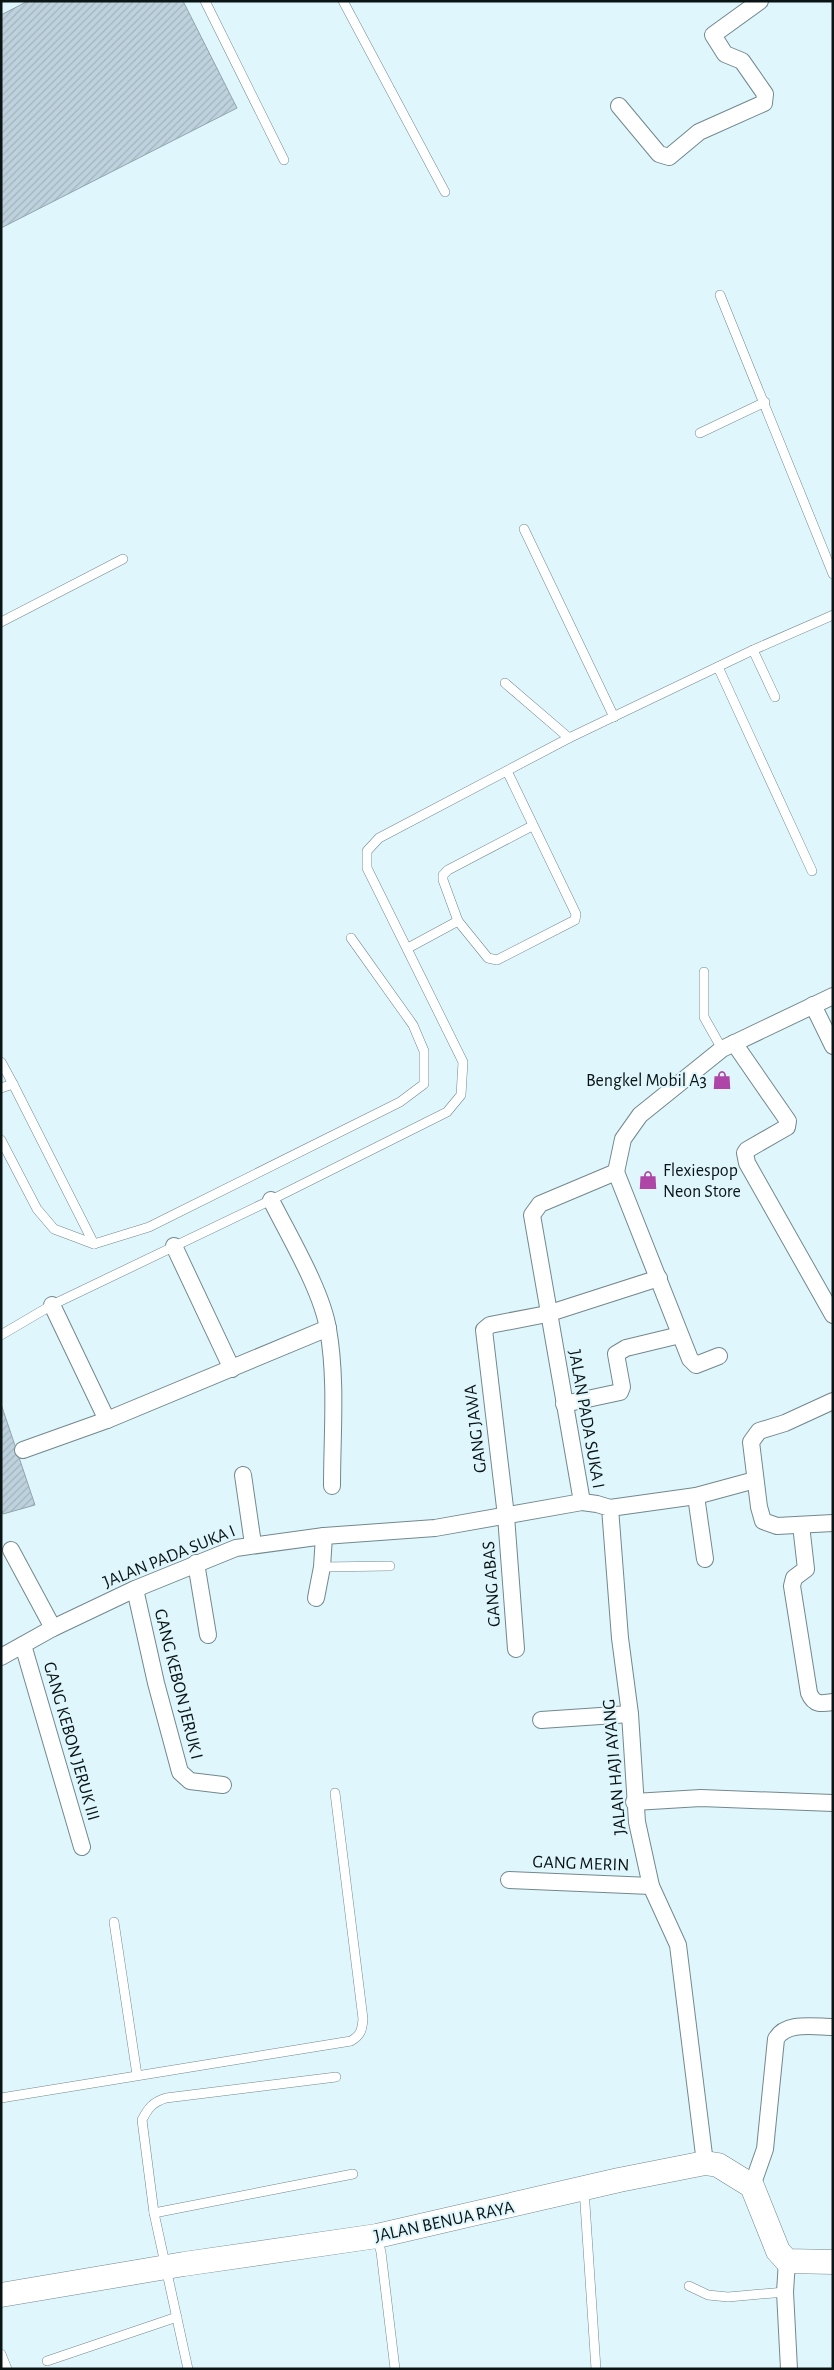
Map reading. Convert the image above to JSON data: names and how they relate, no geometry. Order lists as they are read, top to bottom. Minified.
{"streets":{"street":["JALAN PADA SUKA I","GANG JAWA","GANG ABAS","GANG KEBON JERUK I","GANG KEBON JERUK III","JALAN HAJI AYANG","GANG MERIN","JALAN BENUA RAYA"]},"crossings":[["JALAN PADA SUKA I","GANG JAWA"],["JALAN PADA SUKA I","GANG ABAS"],["JALAN PADA SUKA I","GANG KEBON JERUK I"],["JALAN PADA SUKA I","GANG KEBON JERUK III"],["GANG JAWA","GANG ABAS"],["JALAN HAJI AYANG","GANG MERIN"],["JALAN HAJI AYANG","JALAN BENUA RAYA"]],"places":{"shop":["Bengkel Mobil A3","Flexiespop Neon Store"]}}
